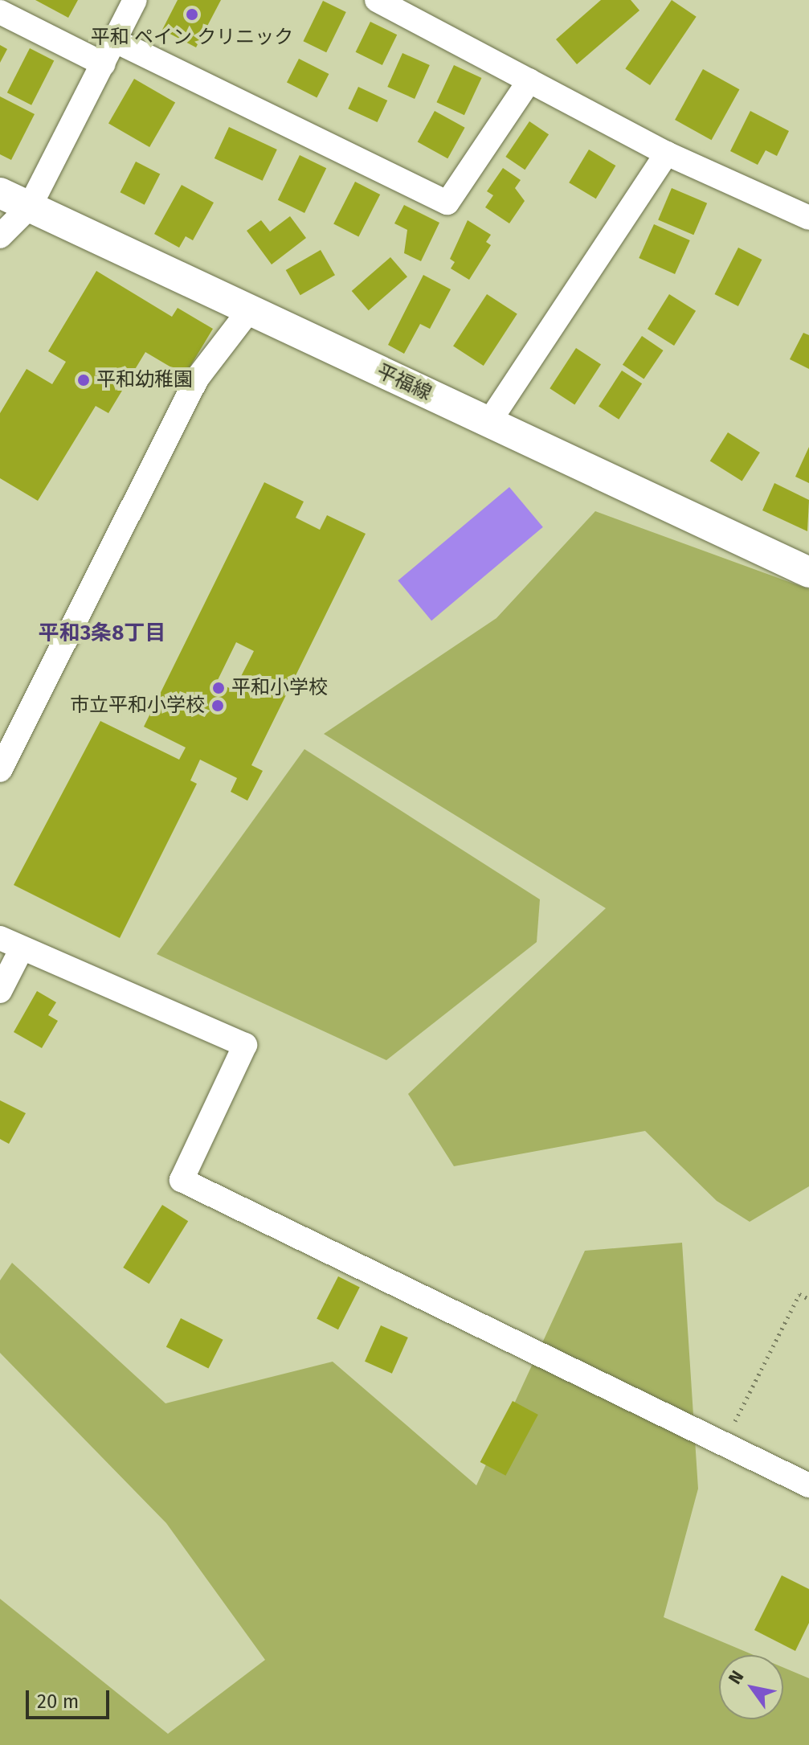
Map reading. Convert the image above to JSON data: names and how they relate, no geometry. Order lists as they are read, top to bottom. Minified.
{"streets":{"street":["平福線"]},"districts":["平和3条8丁目"],"places":["平和 ペイン クリニック","平和幼稚園","平和小学校","市立平和小学校"],"scale_bar":"20 m","north":"top left"}
